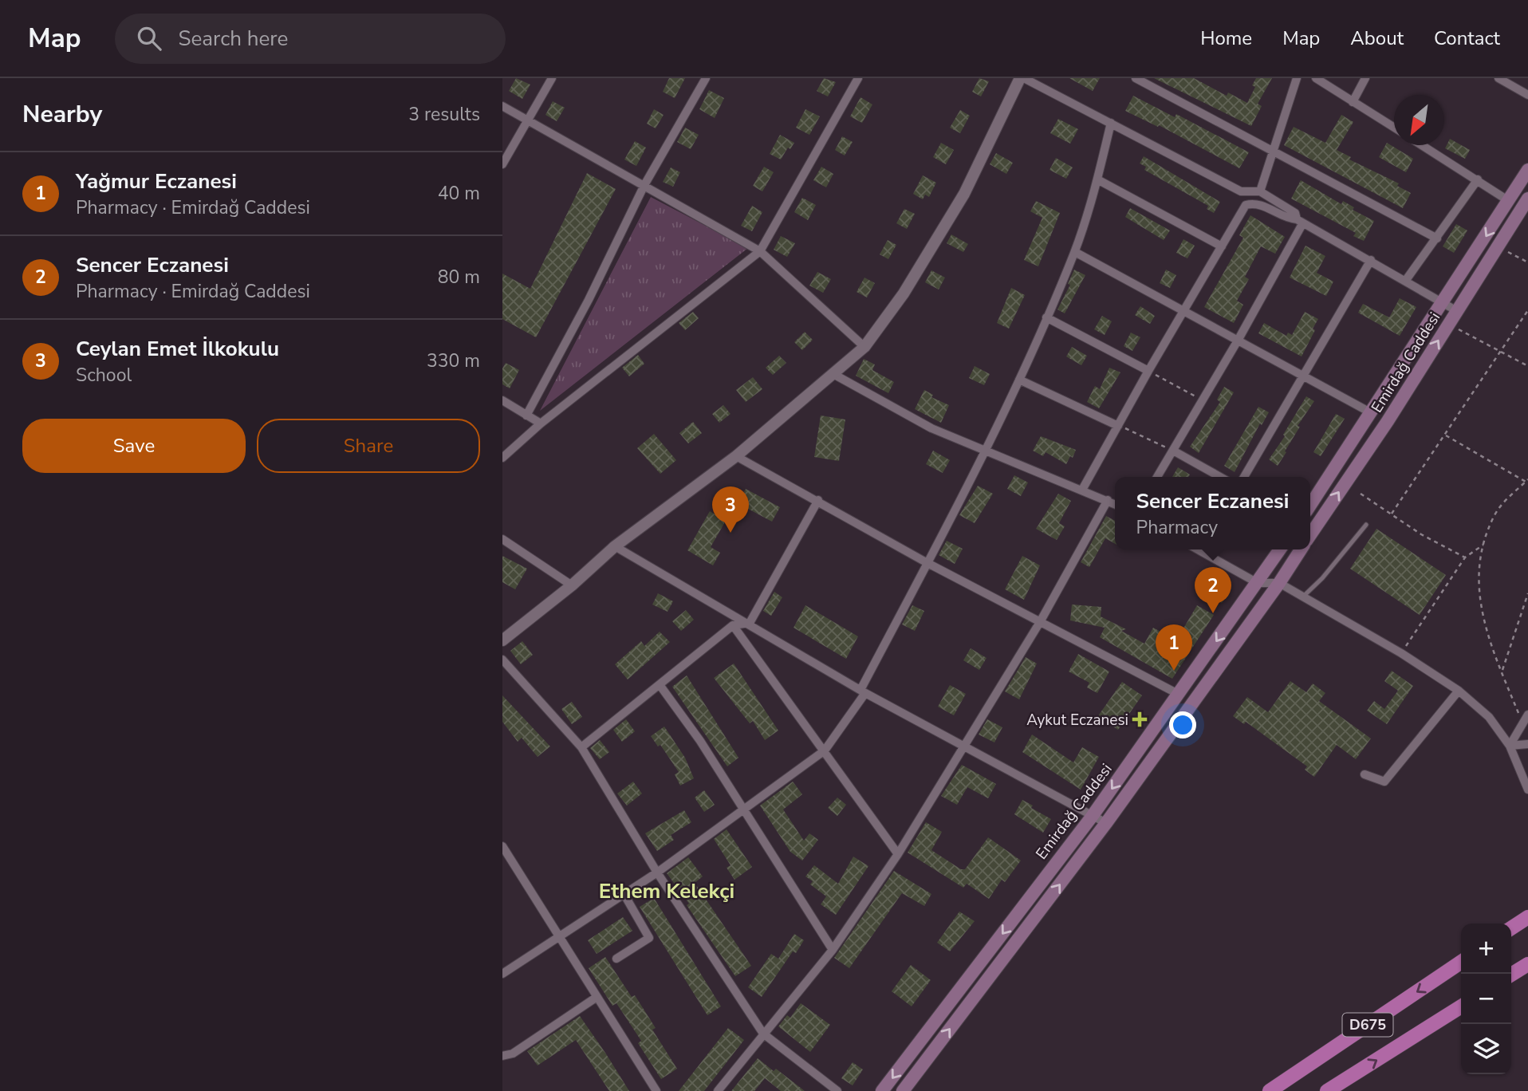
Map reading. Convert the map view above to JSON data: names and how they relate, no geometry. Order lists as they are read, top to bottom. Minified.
{"streets":{"highway":["D675"],"main road":["Emirdağ Caddesi"]},"districts":["Ethem Kelekçi"],"places":{"health":["Aykut Eczanesi"]},"north":"bottom left","page":{"header":"Map","search":"Search here","nav":["Home","Map","About","Contact"],"heading":["Nearby","3 results"],"list":[{"mark":"1","name":"Yağmur Eczanesi","note":"Pharmacy · Emirdağ Caddesi","value":"40 m"},{"mark":"2","name":"Sencer Eczanesi","note":"Pharmacy · Emirdağ Caddesi","value":"80 m"},{"mark":"3","name":"Ceylan Emet İlkokulu","note":"School","value":"330 m"}],"buttons":["Save","Share"],"popup":["Sencer Eczanesi","Pharmacy"],"pins":["3","2","1"],"map_buttons":["+","−"]}}
